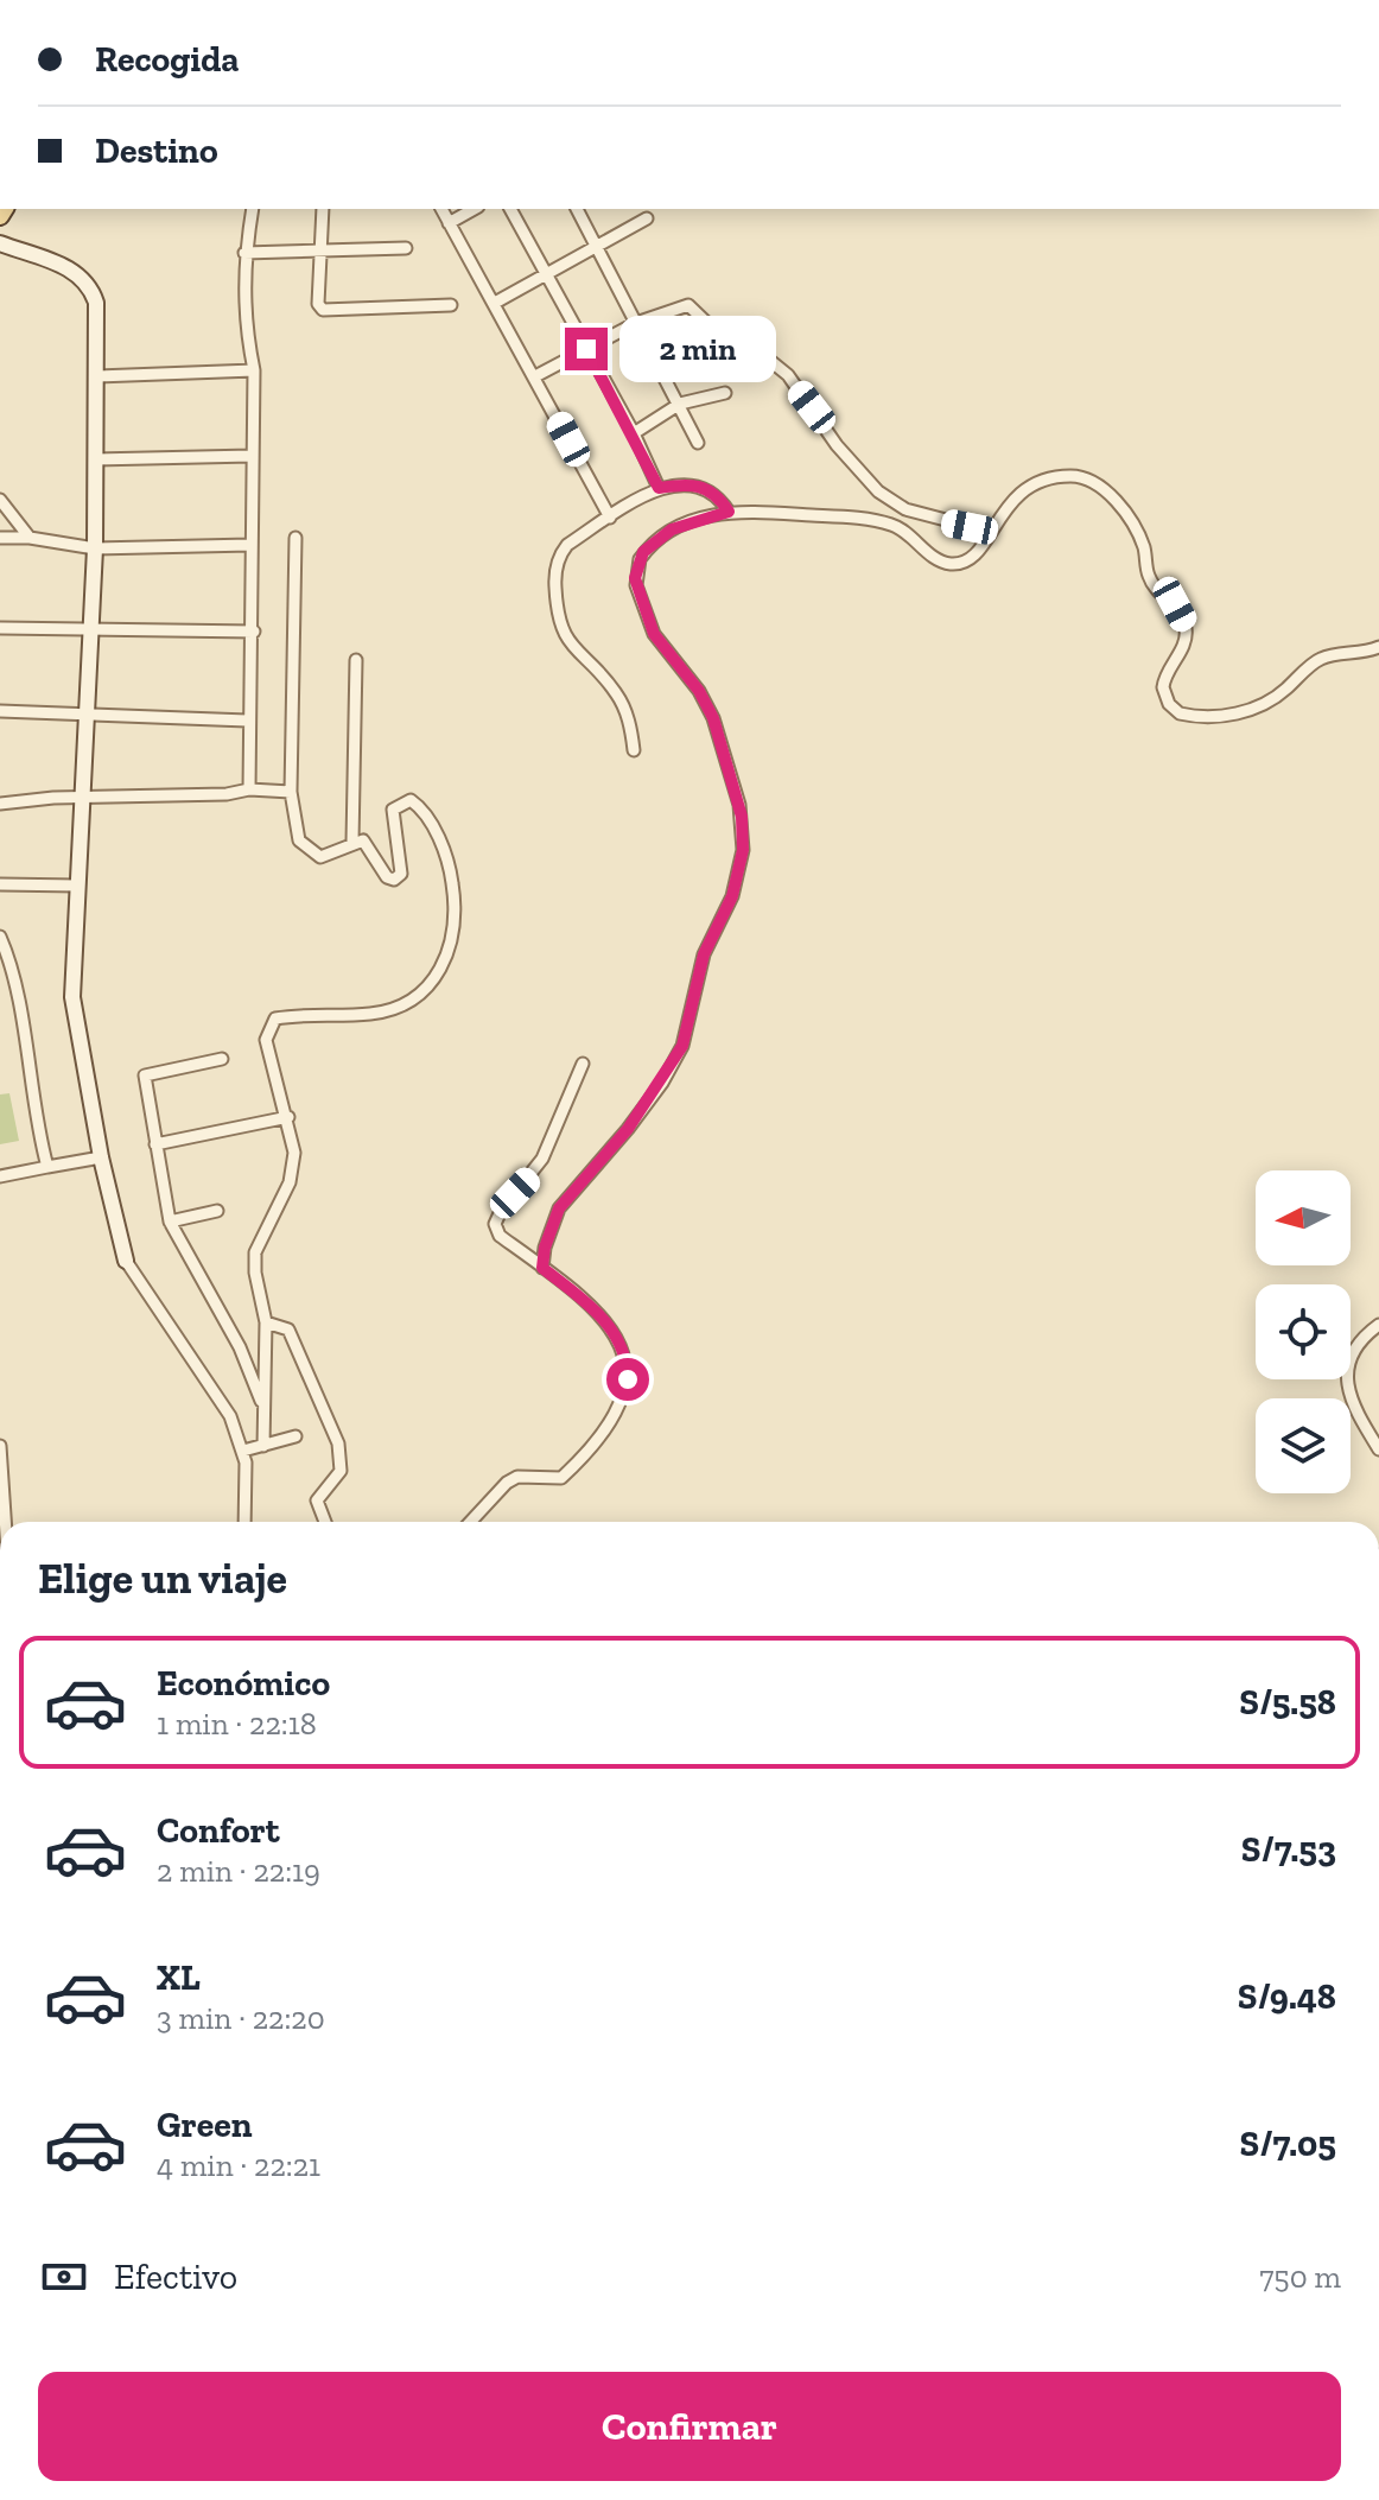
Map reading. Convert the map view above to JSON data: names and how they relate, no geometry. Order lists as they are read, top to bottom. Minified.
{"north":"left","page":{"banner":["Recogida","Destino"],"bubble":"2 min","heading":"Elige un viaje","list":[{"name":"Económico","note":"1 min · 22:18","value":"S/5.58"},{"name":"Confort","note":"2 min · 22:19","value":"S/7.53"},{"name":"XL","note":"3 min · 22:20","value":"S/9.48"},{"name":"Green","note":"4 min · 22:21","value":"S/7.05"}],"pay":["Efectivo","750 m"],"buttons":"Confirmar"}}
